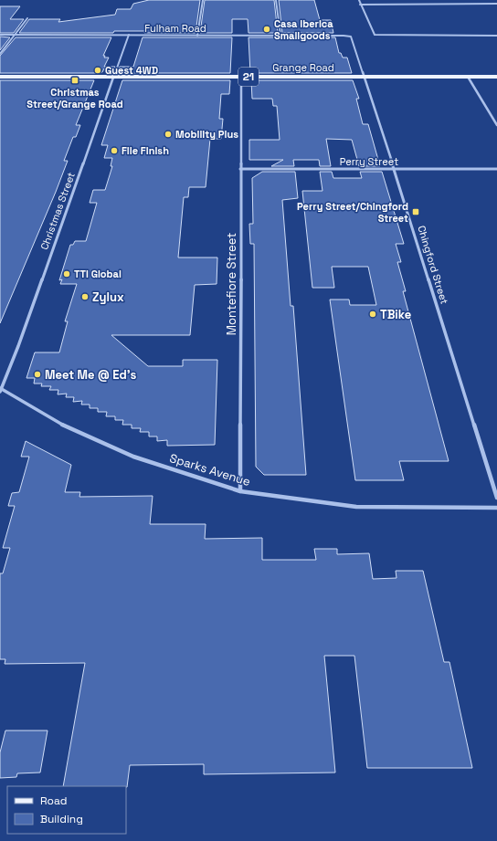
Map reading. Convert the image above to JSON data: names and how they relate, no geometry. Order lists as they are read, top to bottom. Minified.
{"streets":{"main road":["Grange Road","21"],"street":["Fulham Road","Perry Street","Christmas Street","Chingford Street","Montefiore Street","Sparks Avenue"]},"crossings":[["Fulham Road","Christmas Street"],["Fulham Road","Chingford Street"],["Grange Road","Christmas Street"],["Grange Road","Chingford Street"],["Grange Road","Montefiore Street"],["Perry Street","Chingford Street"],["Perry Street","Montefiore Street"],["Christmas Street","Sparks Avenue"],["Montefiore Street","Sparks Avenue"]],"places":{"other":["Casa Iberica Smallgoods","Guest 4WD","Mobility Plus","File Finish","TTI Global","Zylux","TBike","Meet Me @ Ed’s"],"transit":["Christmas Street/Grange Road","Perry Street/Chingford Street"]},"legend":["Road","Building"]}
